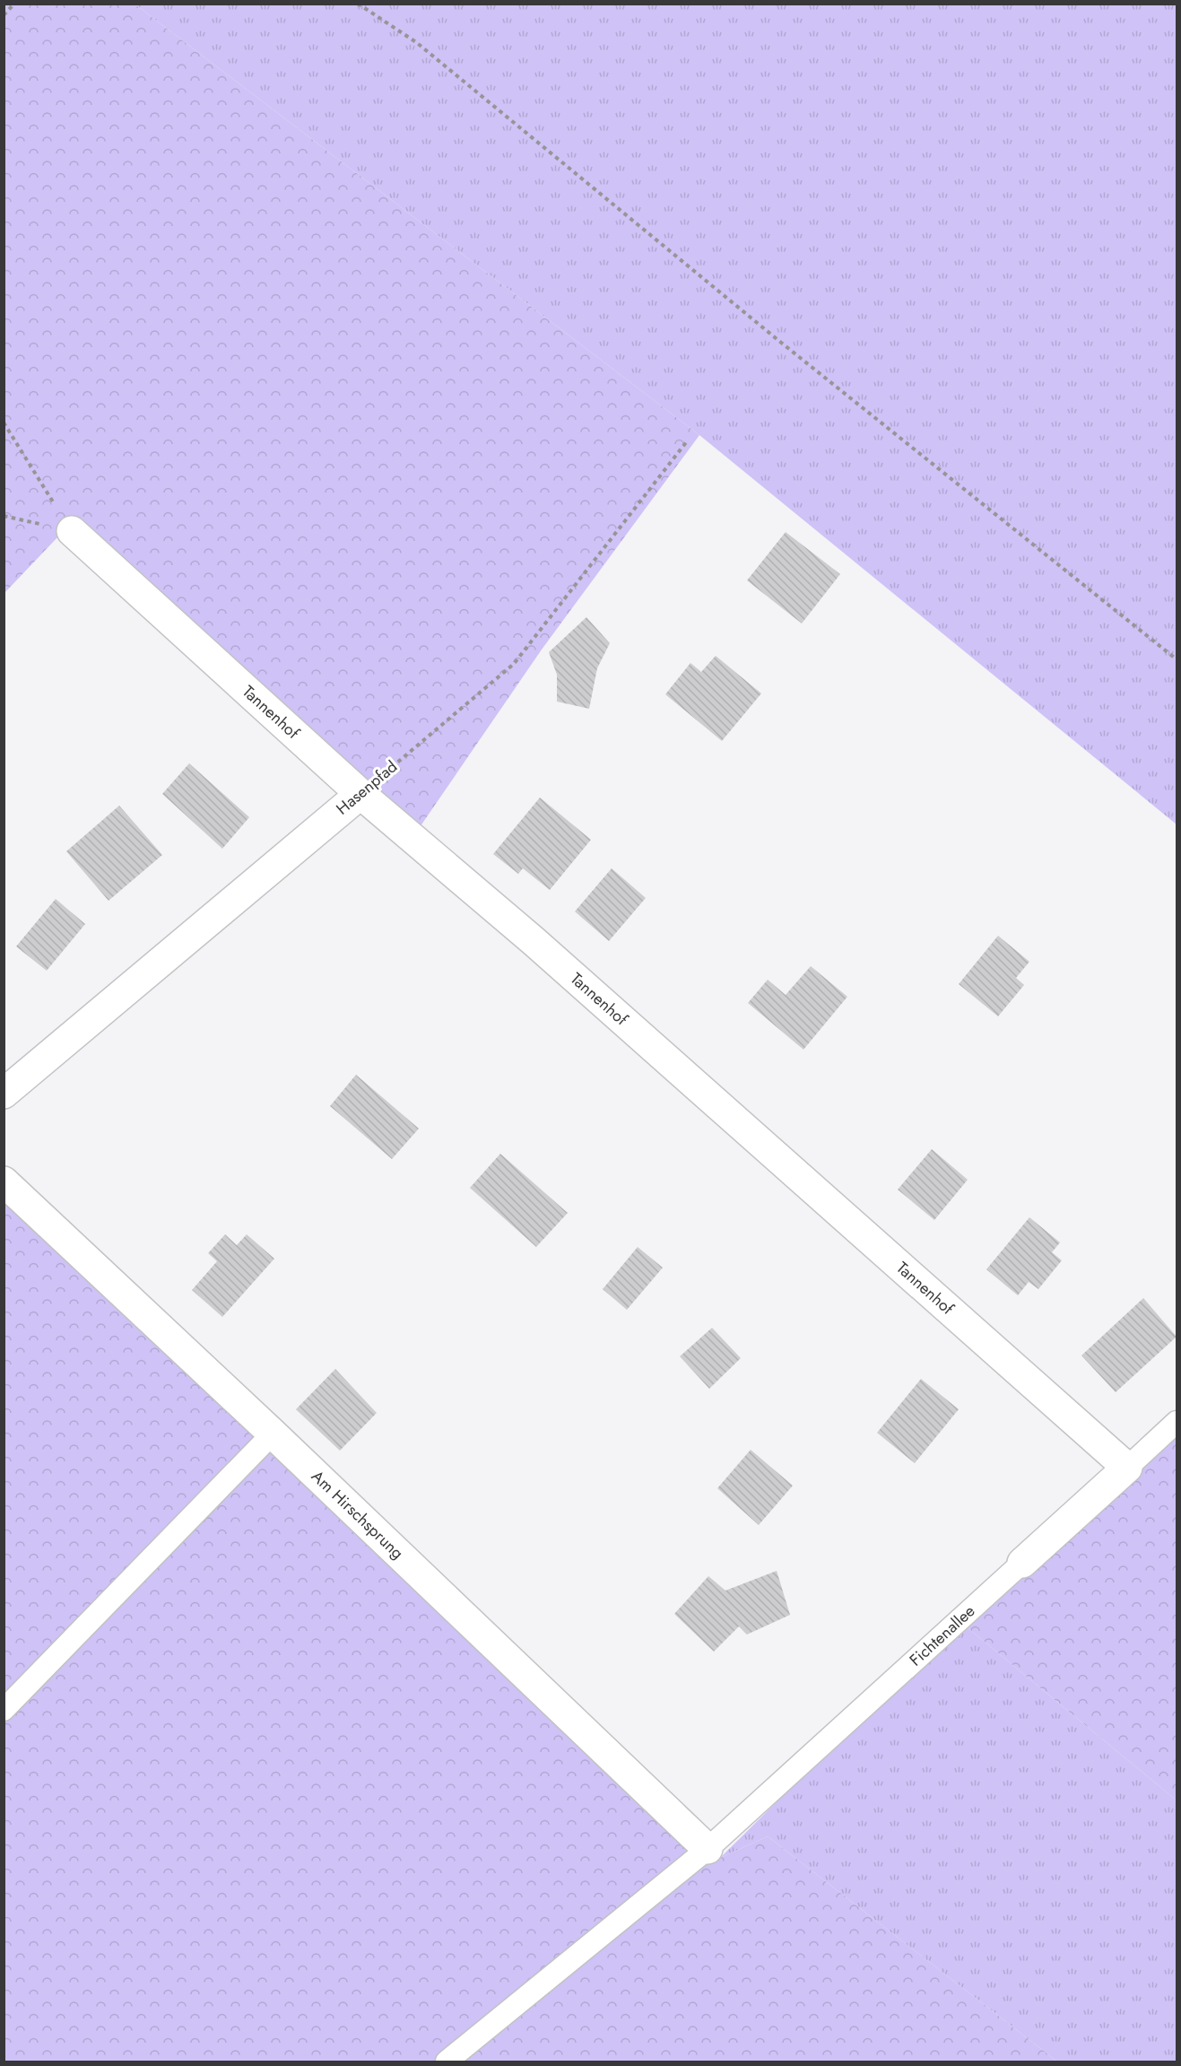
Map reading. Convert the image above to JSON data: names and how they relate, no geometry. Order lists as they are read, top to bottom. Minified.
{"streets":{"street":["Tannenhof","Hasenpfad","Am Hirschsprung","Fichtenallee"]},"crossings":[["Tannenhof","Hasenpfad"],["Tannenhof","Fichtenallee"],["Am Hirschsprung","Fichtenallee"]]}
